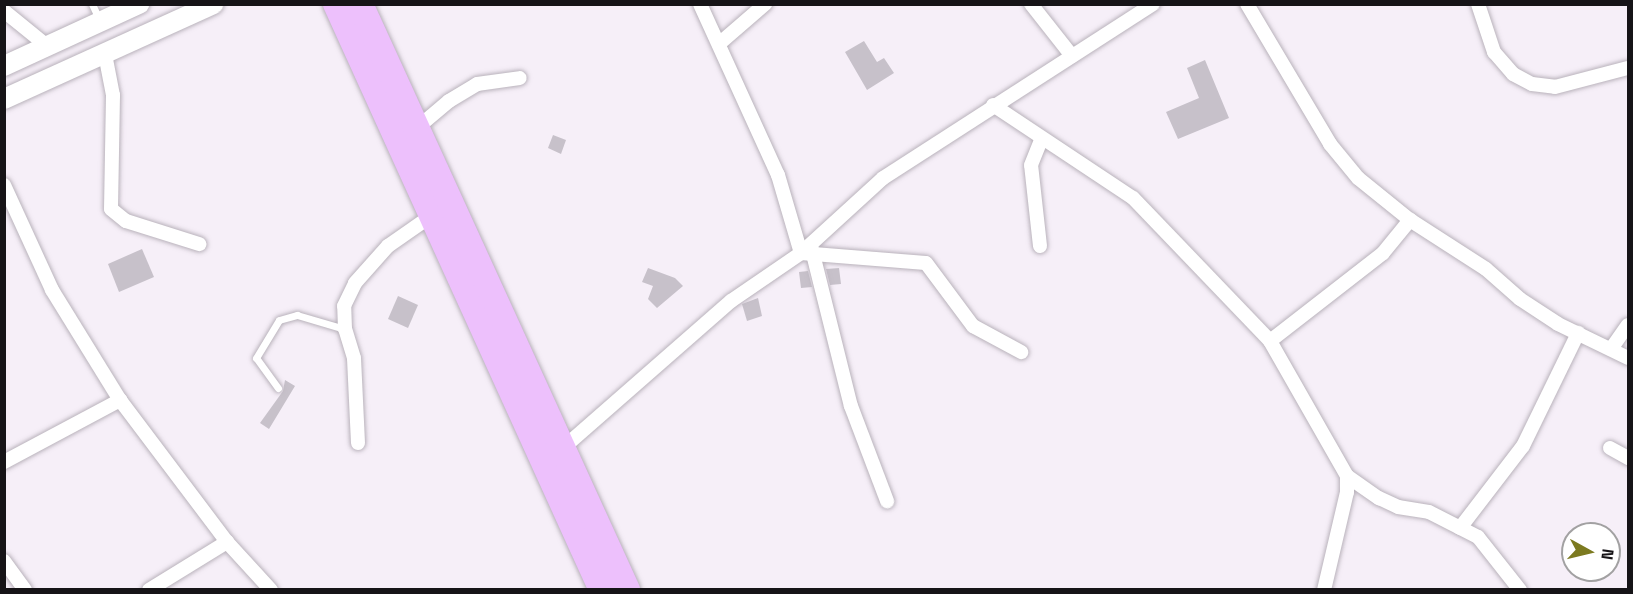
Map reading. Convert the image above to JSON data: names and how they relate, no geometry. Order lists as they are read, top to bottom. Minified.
{"north":"right"}
